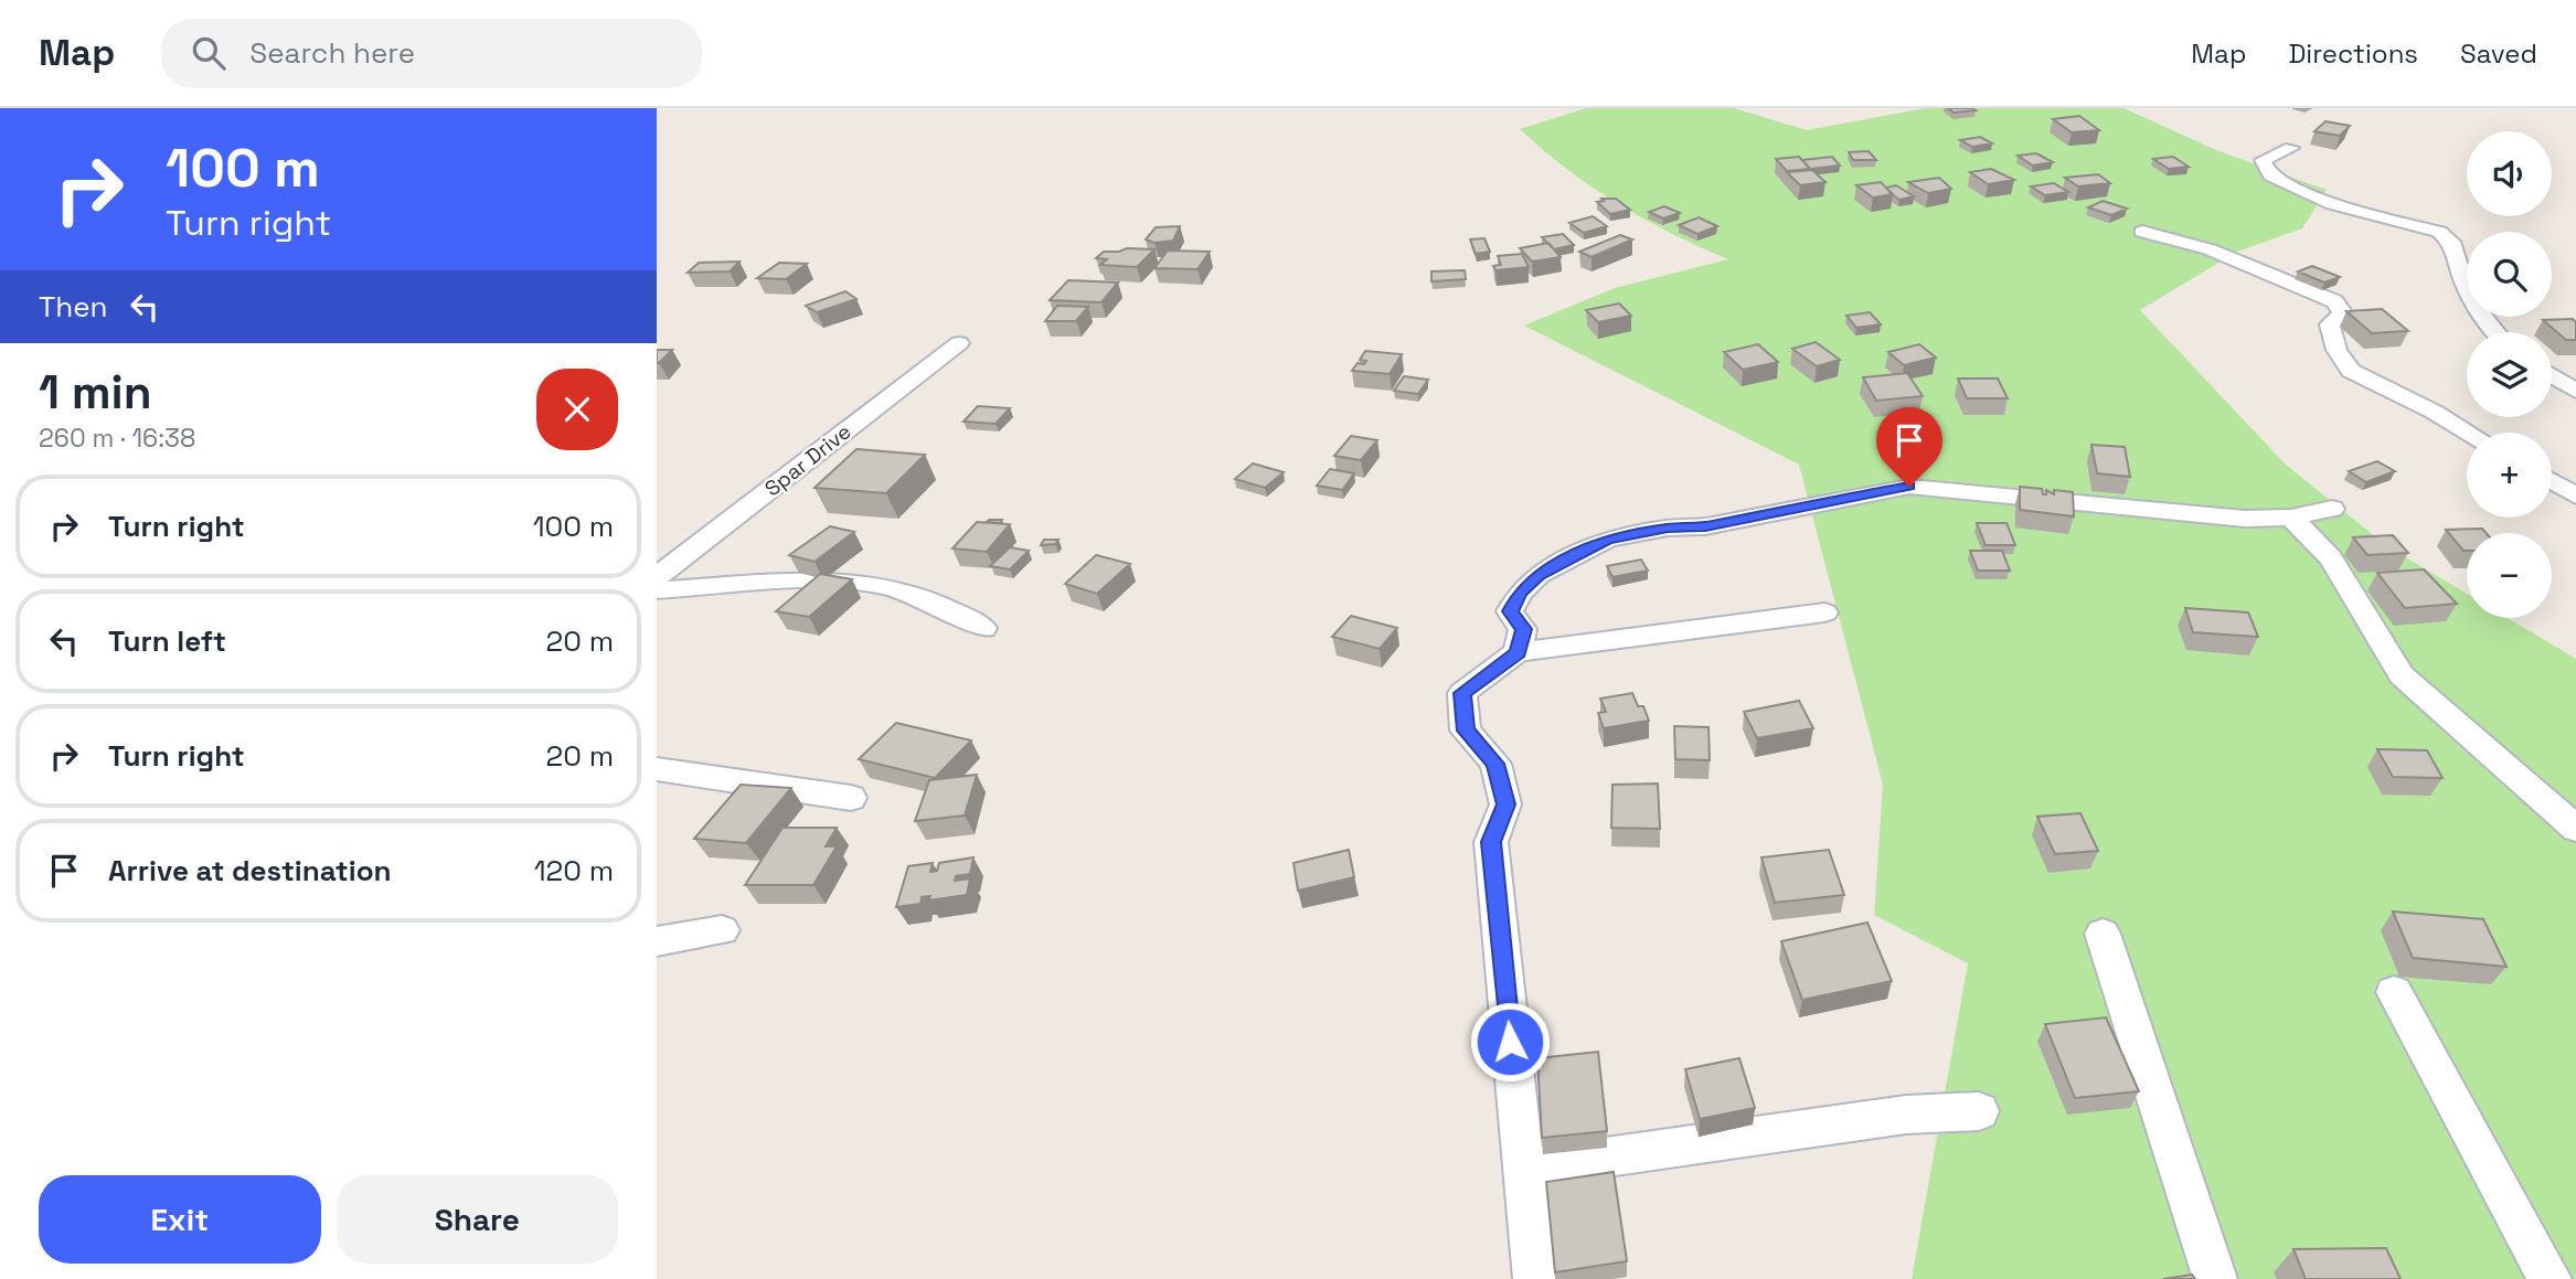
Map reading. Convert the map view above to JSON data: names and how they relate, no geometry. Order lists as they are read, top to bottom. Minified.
{"streets":{"street":["Spar Drive"]},"page":{"header":"Map","search":"Search here","nav":["Map","Directions","Saved"],"turn":["100 m","Turn right"],"map_buttons":["+","−"],"then":"Then","heading":["1 min","260 m · 16:38"],"list":[{"name":"Turn right","value":"100 m"},{"name":"Turn left","value":"20 m"},{"name":"Turn right","value":"20 m"},{"name":"Arrive at destination","value":"120 m"}],"buttons":["Exit","Share"]}}
